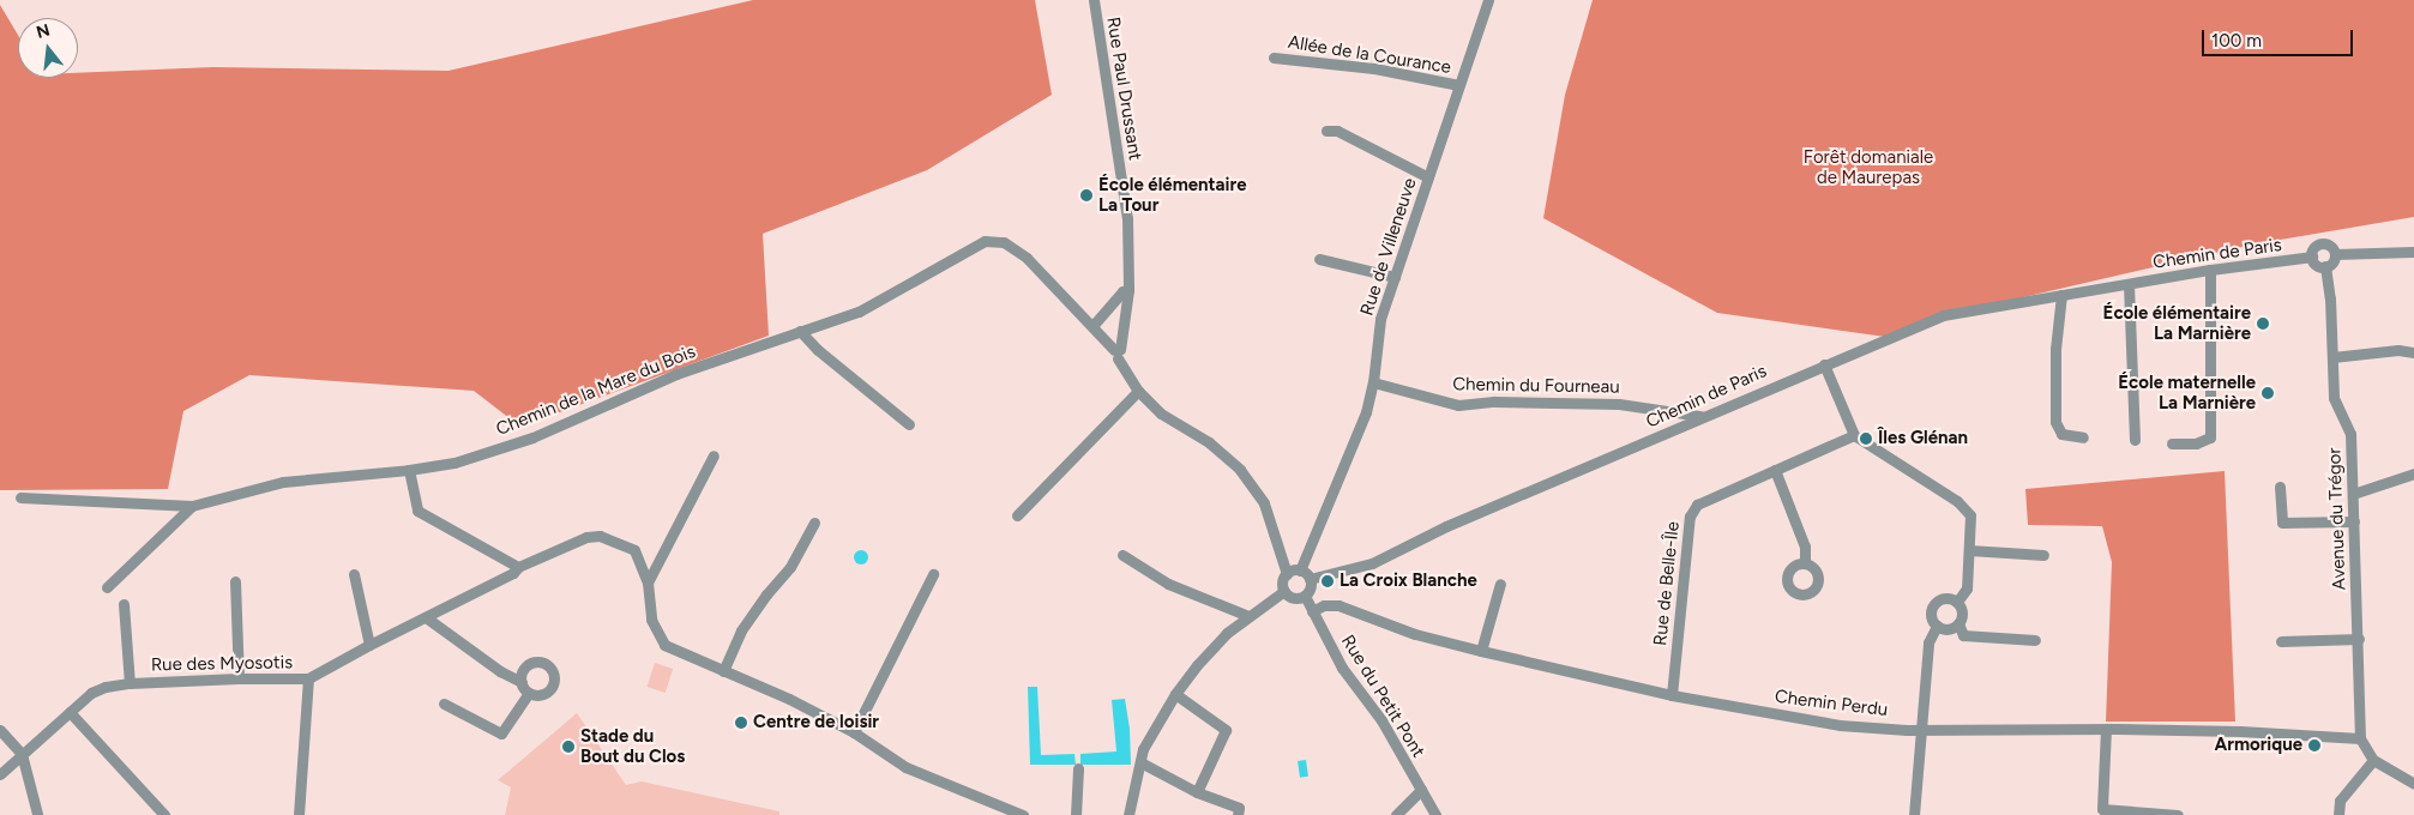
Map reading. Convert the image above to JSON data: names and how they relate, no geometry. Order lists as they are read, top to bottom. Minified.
{"streets":{"street":["Allée de la Courance","Rue Paul Drussant","Rue de Villeneuve","Chemin de Paris","Chemin du Fourneau","Chemin de la Mare du Bois","Avenue du Trégor","Rue de Belle-Île","Rue des Myosotis","Rue du Petit Pont","Chemin Perdu"]},"crossings":[["Allée de la Courance","Rue de Villeneuve"],["Rue Paul Drussant","Chemin de la Mare du Bois"],["Rue de Villeneuve","Chemin de Paris"],["Rue de Villeneuve","Chemin du Fourneau"],["Rue de Villeneuve","Rue du Petit Pont"],["Chemin de Paris","Chemin du Fourneau"],["Chemin de Paris","Avenue du Trégor"],["Chemin de Paris","Rue du Petit Pont"],["Avenue du Trégor","Chemin Perdu"],["Rue de Belle-Île","Chemin Perdu"],["Rue du Petit Pont","Chemin Perdu"]],"parks":["Forêt domaniale de Maurepas"],"places":["École élémentaire La Tour","École élémentaire La Marnière","École maternelle La Marnière","Îles Glénan","La Croix Blanche","Centre de loisir","Armorique","Stade du Bout du Clos"],"scale_bar":"100 m","north":"top"}
